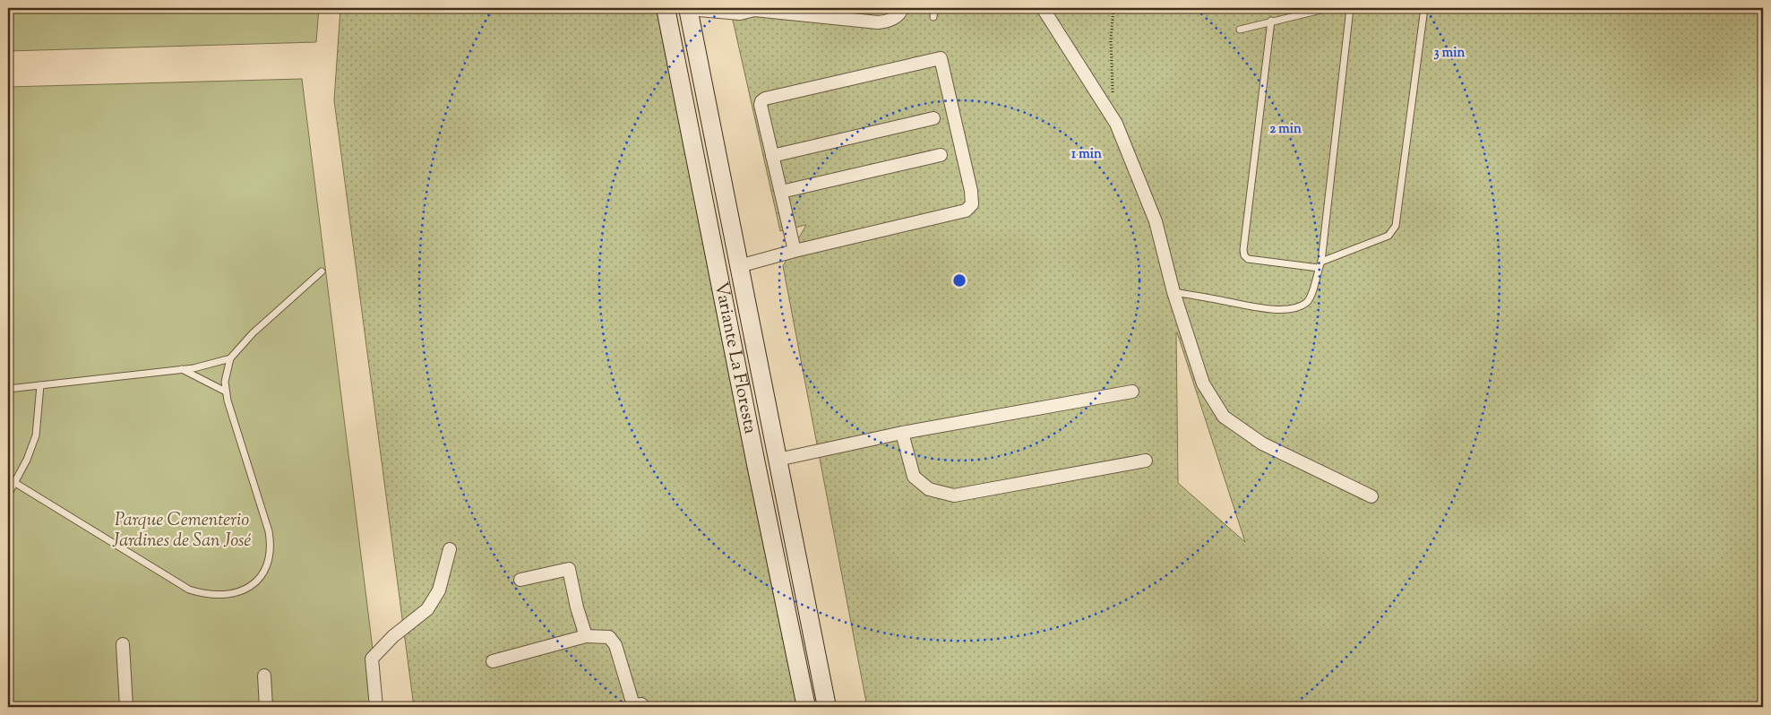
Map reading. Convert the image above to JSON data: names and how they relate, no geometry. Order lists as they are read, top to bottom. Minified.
{"streets":{"main road":["Variante La Floresta"]},"parks":["Parque Cementerio Jardines de San José"],"rings":["3 min","2 min","1 min"]}
